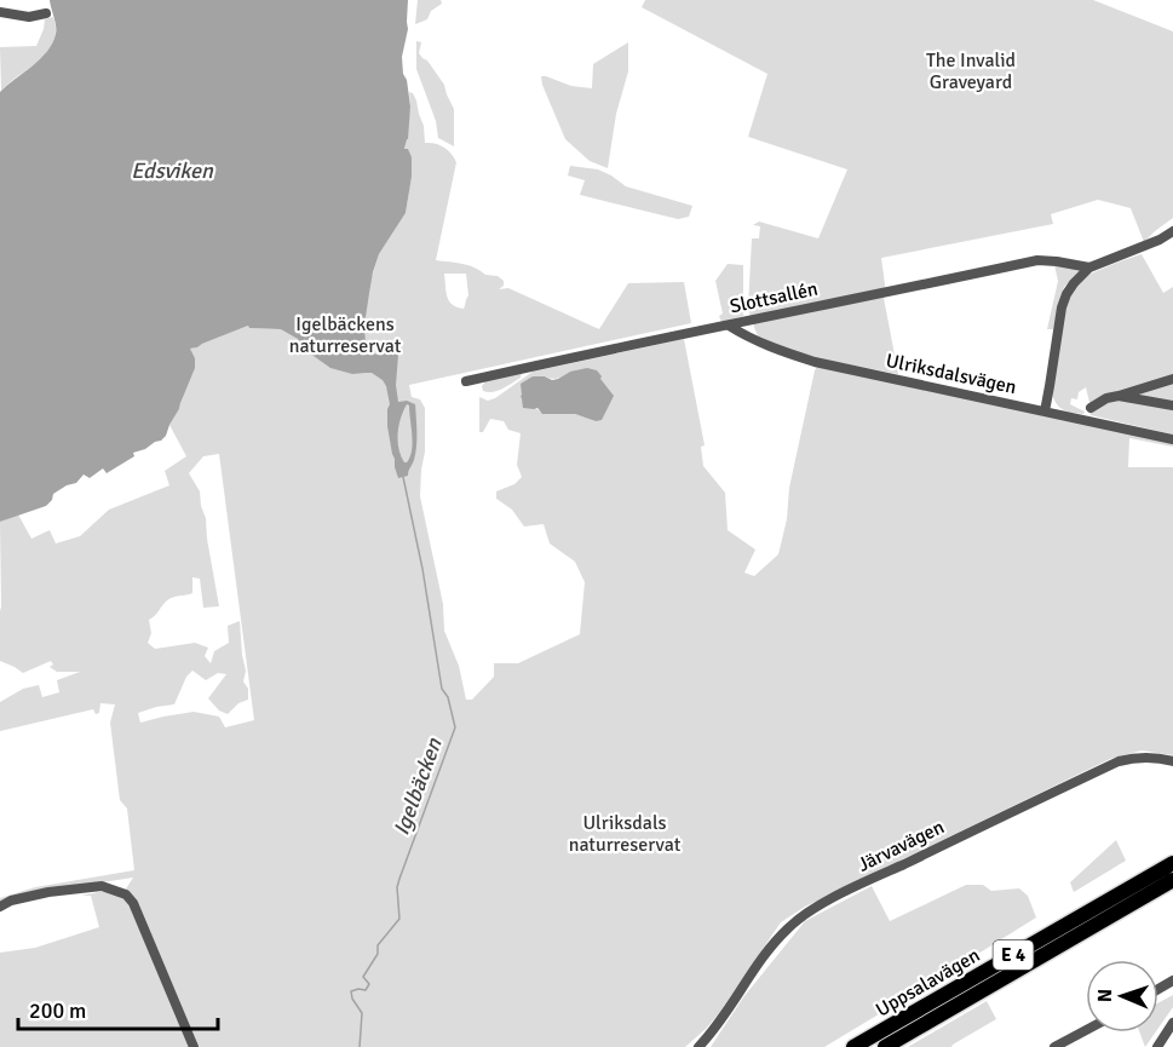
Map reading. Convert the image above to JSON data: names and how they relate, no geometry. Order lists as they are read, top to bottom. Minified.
{"streets":{"highway":["E 4","Uppsalavägen"],"street":["Slottsallén","Ulriksdalsvägen","Järvavägen"]},"crossings":[["Slottsallén","Ulriksdalsvägen"]],"water":["Edsviken","Igelbäcken"],"parks":["The Invalid Graveyard","Igelbäckens naturreservat","Ulriksdals naturreservat"],"scale_bar":"200 m","north":"left"}
